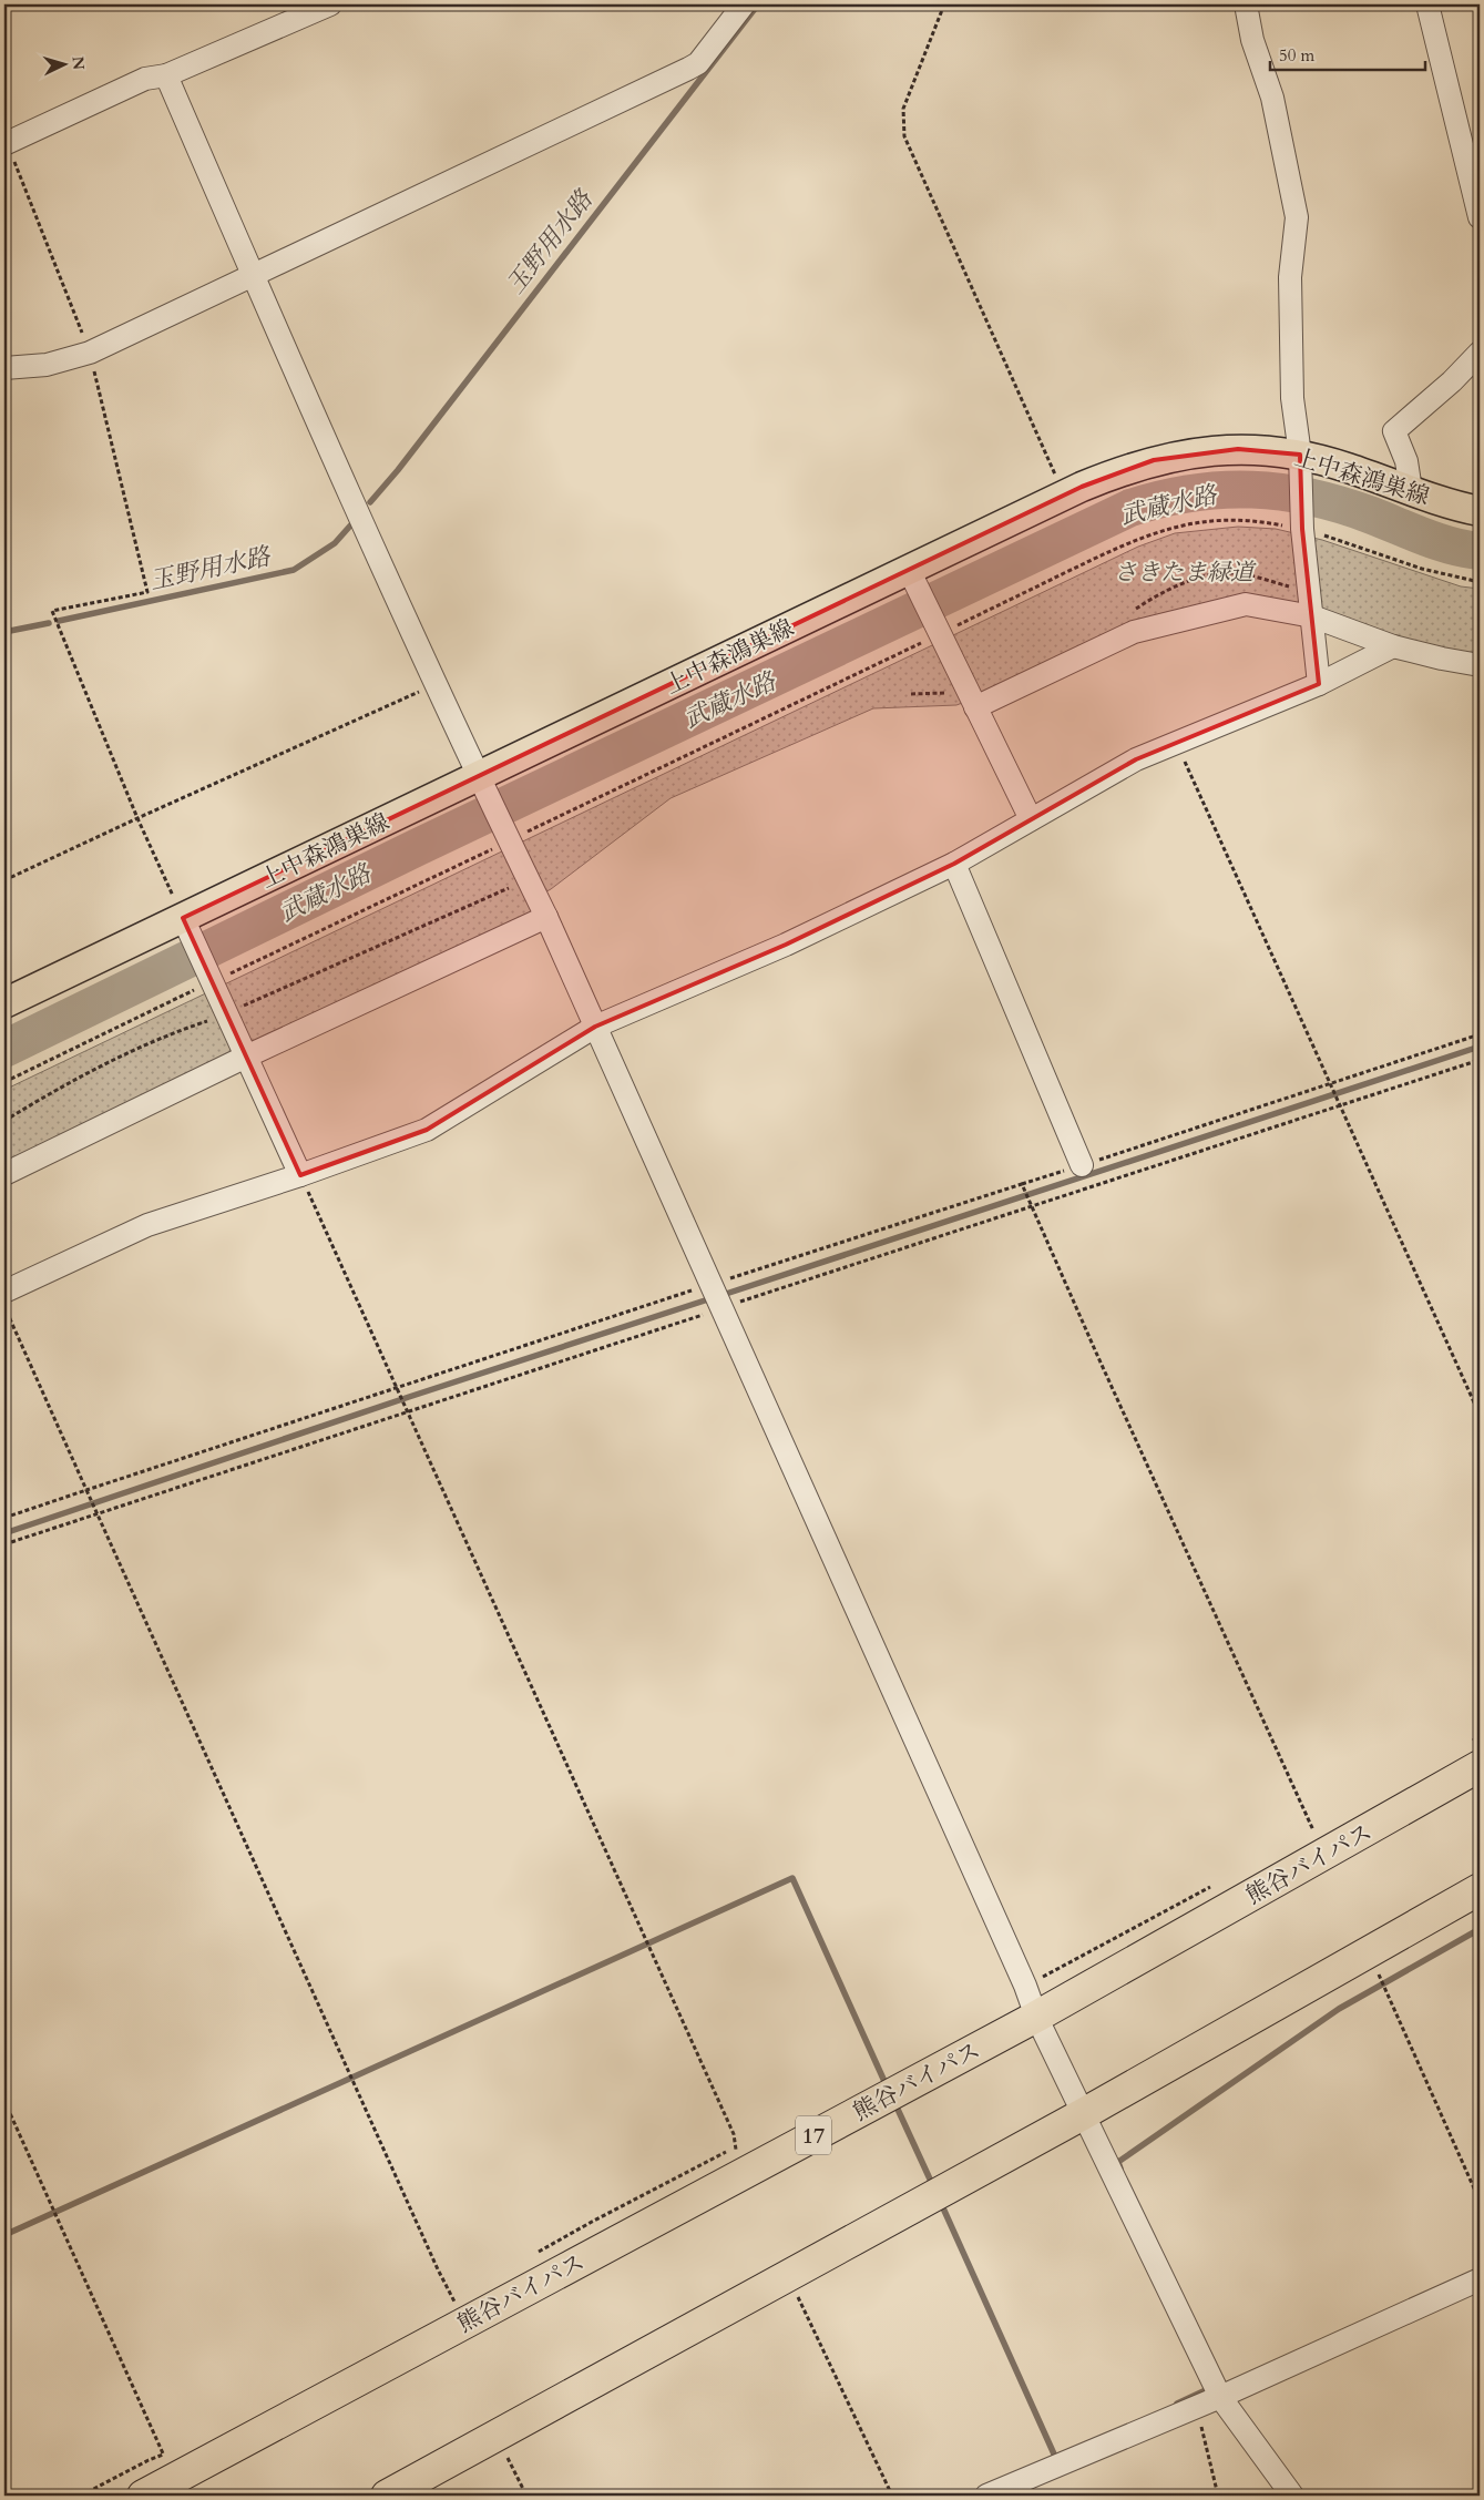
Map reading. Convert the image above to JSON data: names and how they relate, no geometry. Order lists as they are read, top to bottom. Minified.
{"streets":{"highway":["熊谷バイパス","17"],"main road":["上中森鴻巣線"]},"water":["玉野用水路","武蔵水路"],"parks":["さきたま緑道"],"scale_bar":"50 m","north":"right"}
